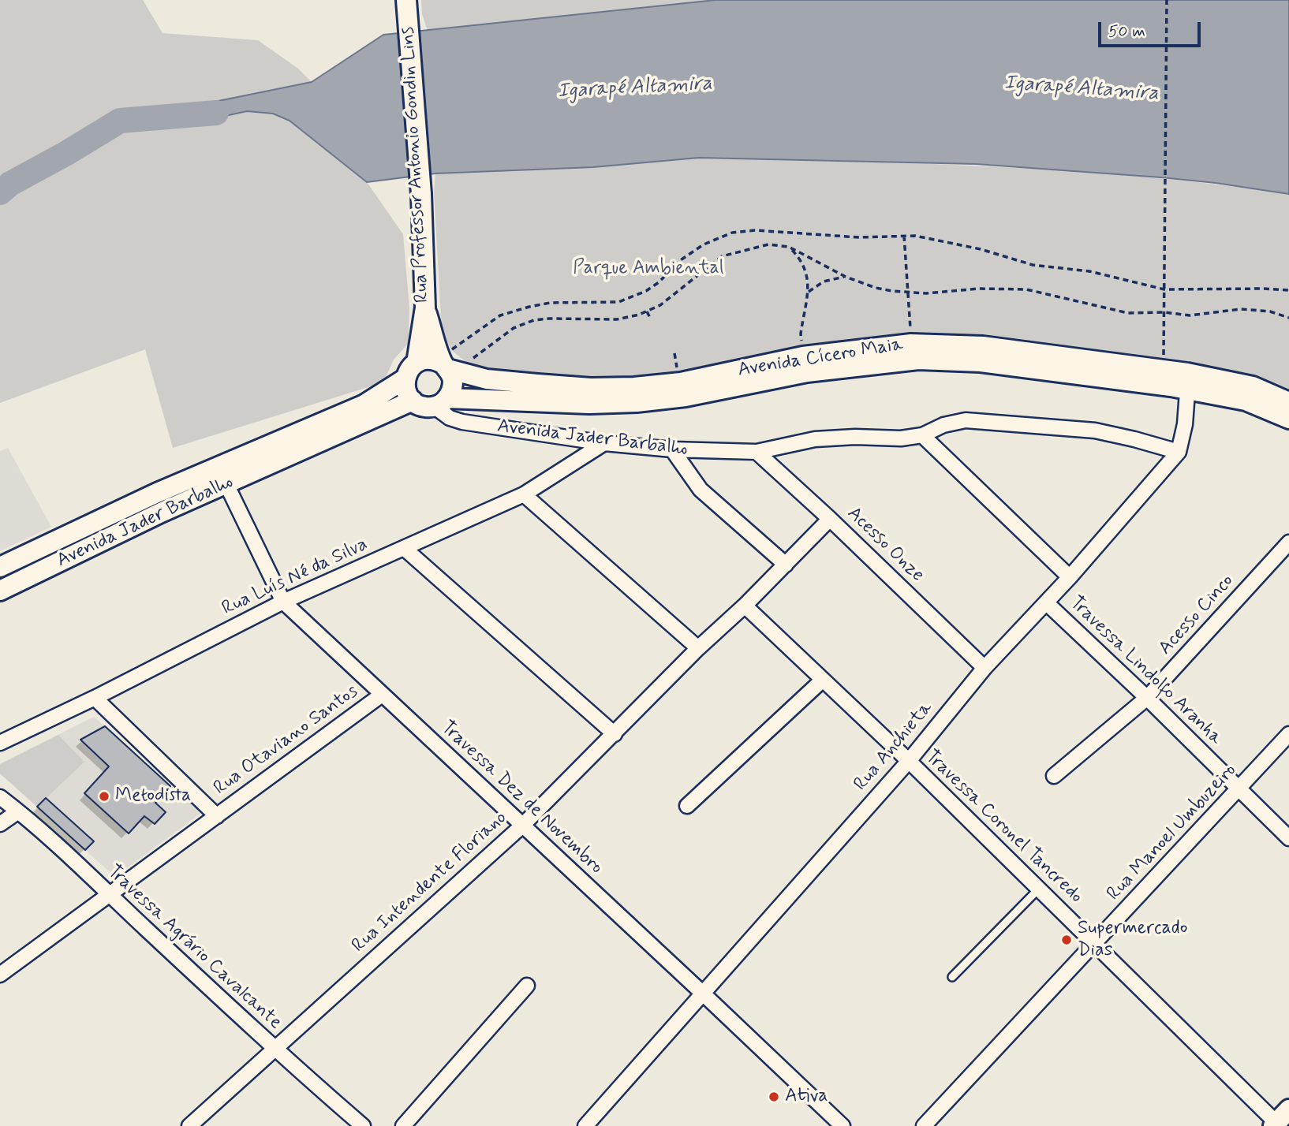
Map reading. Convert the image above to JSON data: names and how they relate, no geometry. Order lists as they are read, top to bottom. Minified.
{"streets":{"main road":["Rua Professor Antonio Gondin Lins","Avenida Cícero Maia","Avenida Jader Barbalho"],"street":["Acesso Onze","Rua Luís Né da Silva","Acesso Cinco","Travessa Lindolfo Aranha","Rua Otaviano Santos","Rua Anchieta","Travessa Dez de Novembro","Travessa Coronel Tancredo","Rua Manoel Umbuzeiro","Rua Intendente Floriano","Travessa Agrário Cavalcante"]},"crossings":[["Rua Professor Antonio Gondin Lins","Avenida Cícero Maia"],["Rua Professor Antonio Gondin Lins","Avenida Jader Barbalho"],["Avenida Cícero Maia","Avenida Jader Barbalho"],["Avenida Cícero Maia","Rua Anchieta"],["Avenida Jader Barbalho","Acesso Onze"],["Avenida Jader Barbalho","Rua Luís Né da Silva"],["Avenida Jader Barbalho","Rua Anchieta"],["Avenida Jader Barbalho","Travessa Dez de Novembro"],["Acesso Onze","Rua Anchieta"],["Acesso Onze","Rua Intendente Floriano"],["Rua Luís Né da Silva","Travessa Dez de Novembro"],["Acesso Cinco","Travessa Lindolfo Aranha"],["Travessa Lindolfo Aranha","Rua Anchieta"],["Travessa Lindolfo Aranha","Rua Manoel Umbuzeiro"],["Rua Otaviano Santos","Travessa Dez de Novembro"],["Rua Otaviano Santos","Travessa Agrário Cavalcante"],["Rua Anchieta","Travessa Dez de Novembro"],["Rua Anchieta","Travessa Coronel Tancredo"],["Travessa Dez de Novembro","Rua Intendente Floriano"],["Travessa Coronel Tancredo","Rua Manoel Umbuzeiro"],["Travessa Coronel Tancredo","Rua Intendente Floriano"],["Rua Intendente Floriano","Travessa Agrário Cavalcante"]],"water":["Igarapé Altamira"],"parks":["Parque Ambiental"],"places":["Metodista","Supermercado Dias","Ativa"],"scale_bar":"50 m"}
